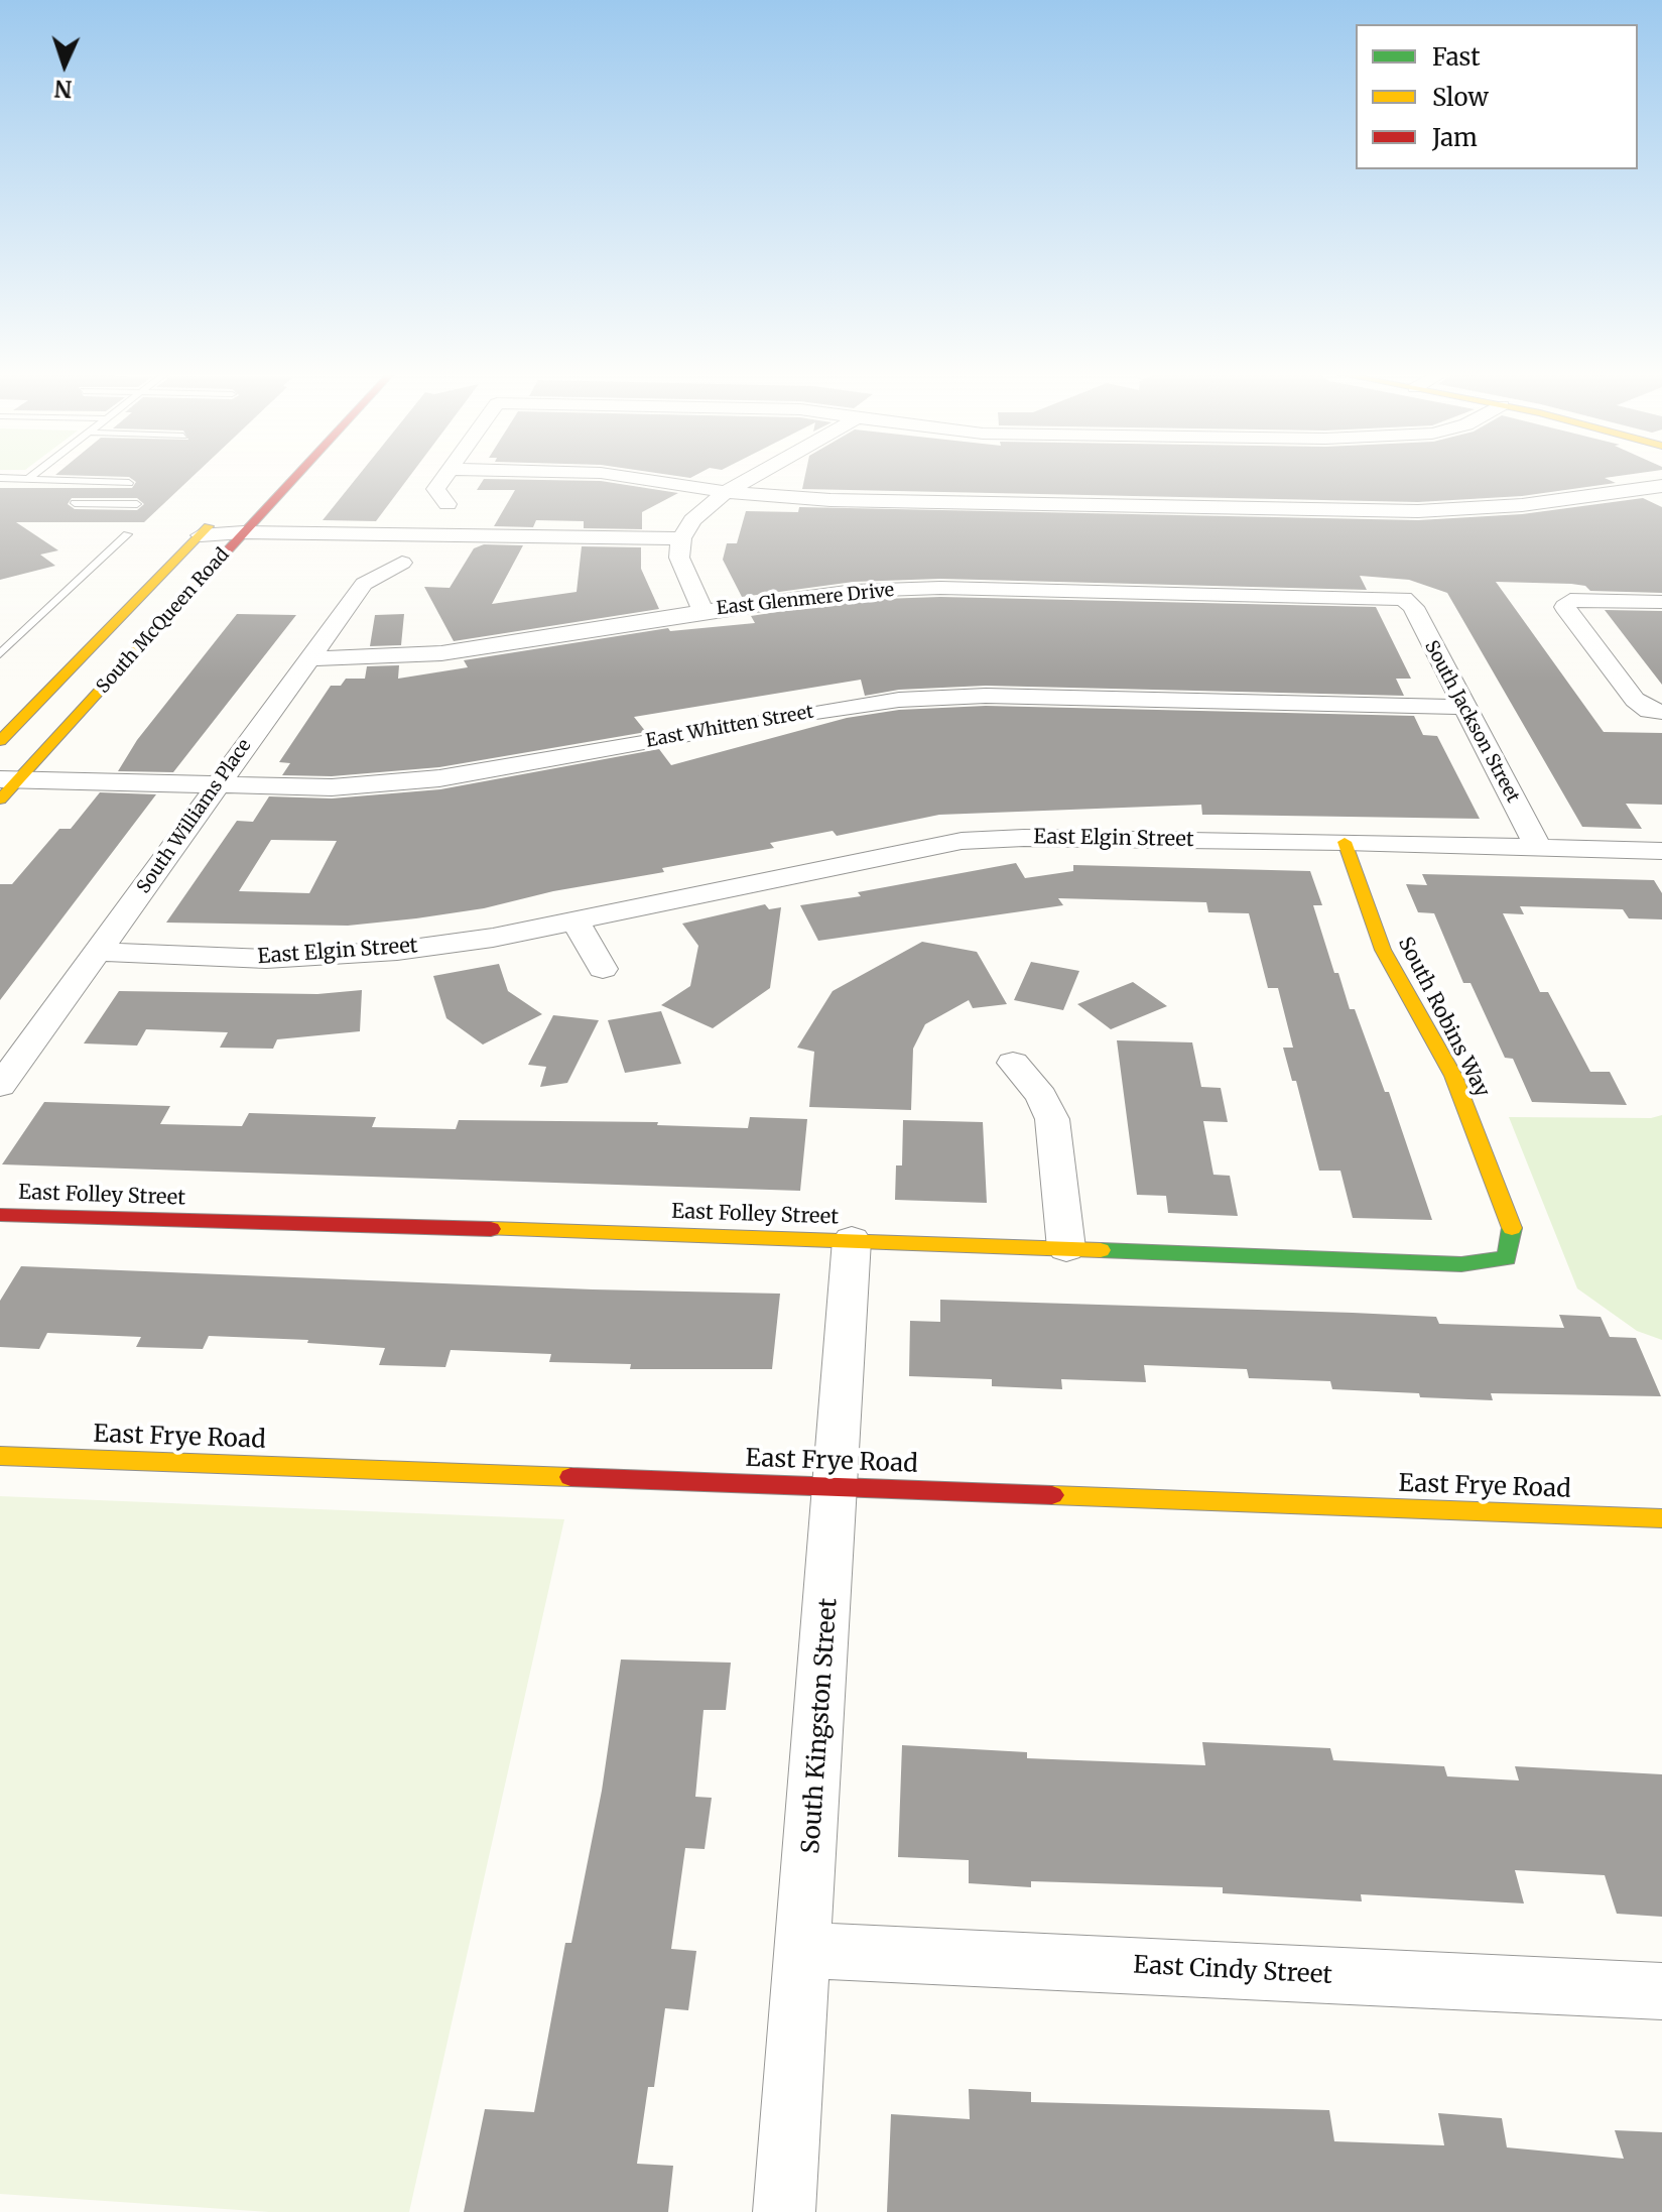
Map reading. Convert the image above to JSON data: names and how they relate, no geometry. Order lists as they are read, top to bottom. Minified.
{"streets":{"street":["East Glenmere Drive","South McQueen Road","South Jackson Street","East Whitten Street","South Williams Place","East Elgin Street","South Robins Way","East Folley Street","East Frye Road","South Kingston Street","East Cindy Street"]},"crossings":[["East Glenmere Drive","South Jackson Street"],["East Glenmere Drive","South Williams Place"],["South McQueen Road","East Whitten Street"],["South Jackson Street","East Whitten Street"],["South Jackson Street","East Elgin Street"],["East Whitten Street","South Williams Place"],["South Williams Place","East Elgin Street"],["East Elgin Street","South Robins Way"],["South Robins Way","East Folley Street"],["East Folley Street","South Kingston Street"],["East Frye Road","South Kingston Street"],["South Kingston Street","East Cindy Street"]],"legend":["Fast","Slow","Jam"],"north":"bottom"}
